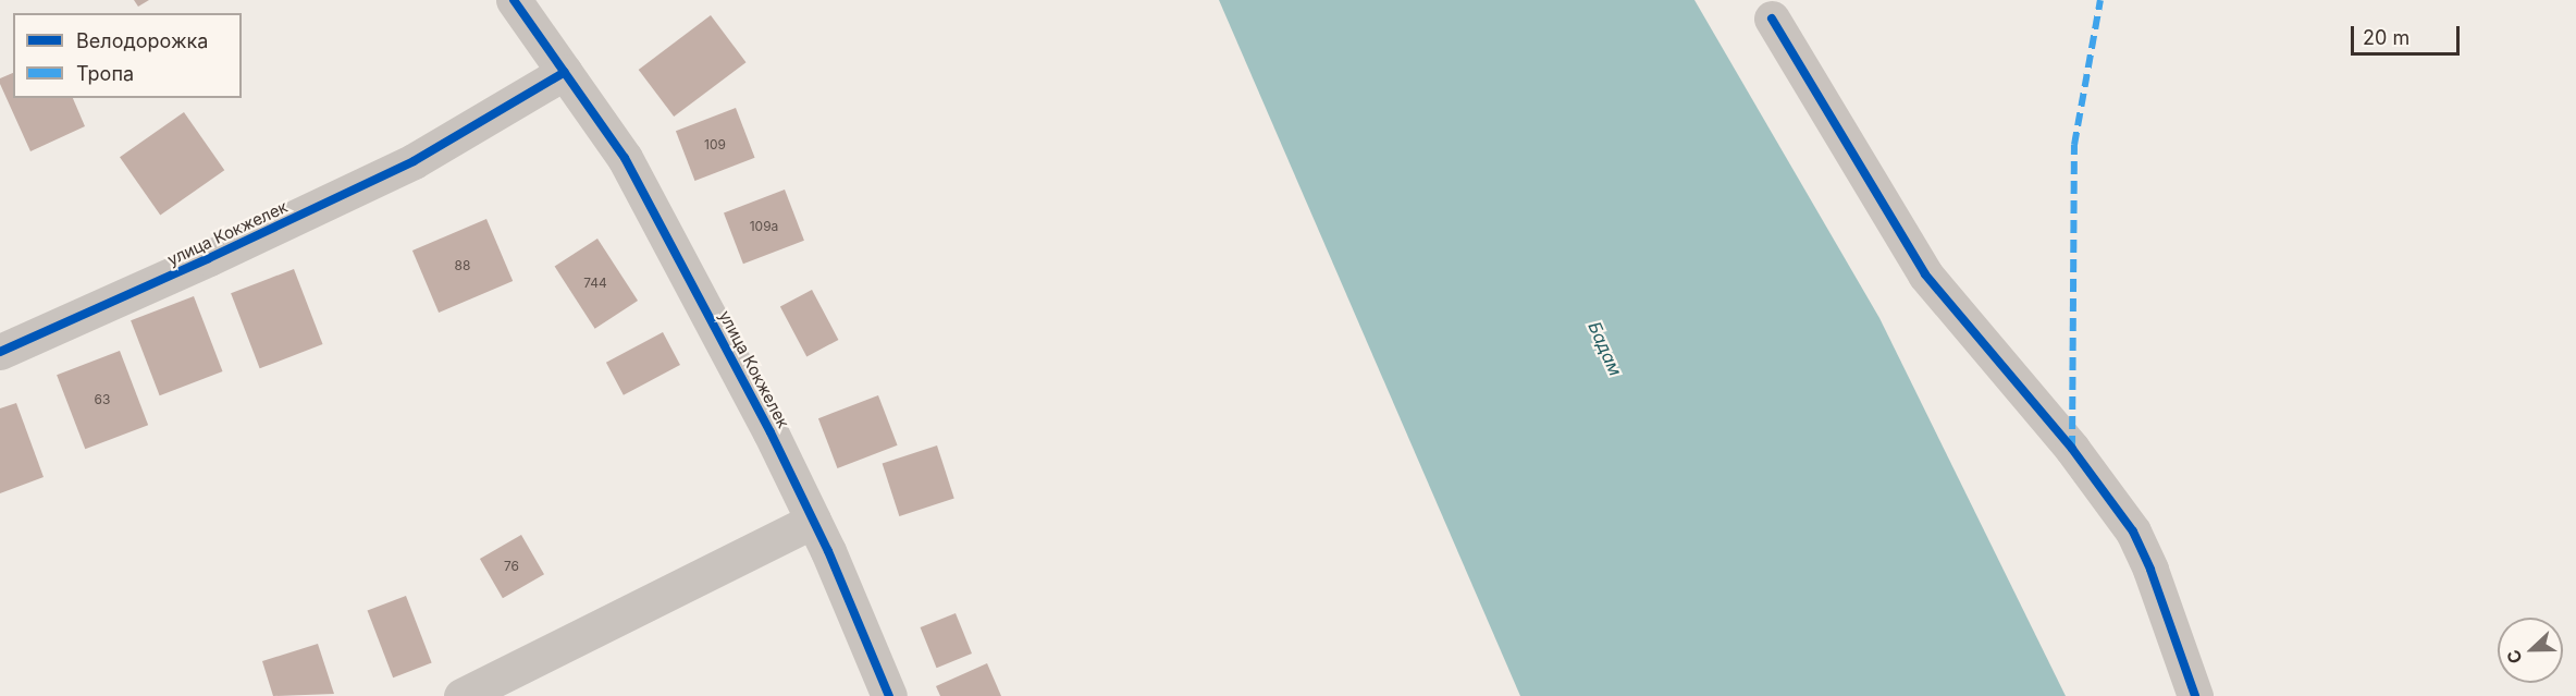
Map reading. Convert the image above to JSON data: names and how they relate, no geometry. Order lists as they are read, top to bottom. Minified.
{"streets":{"street":["улица Кокжелек"]},"water":["Бадам"],"house_numbers":["109","109а","88","744","63","76"],"legend":["Велодорожка","Тропа"],"scale_bar":"20 m","north":"left"}
